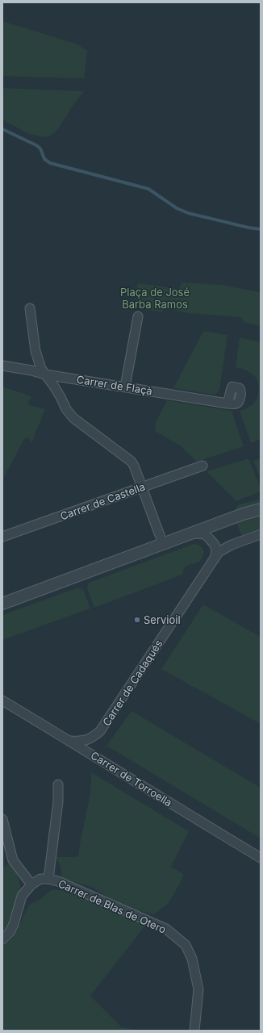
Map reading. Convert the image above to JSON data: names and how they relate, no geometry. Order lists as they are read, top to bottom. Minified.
{"streets":{"street":["Carrer de Flaçà","Carrer de Castella","Carrer de Cadaqués","Carrer de Torroella","Carrer de Blas de Otero"]},"crossings":[["Carrer de Cadaqués","Carrer de Torroella"]],"parks":["Plaça de José Barba Ramos"],"places":["Servioil"]}
